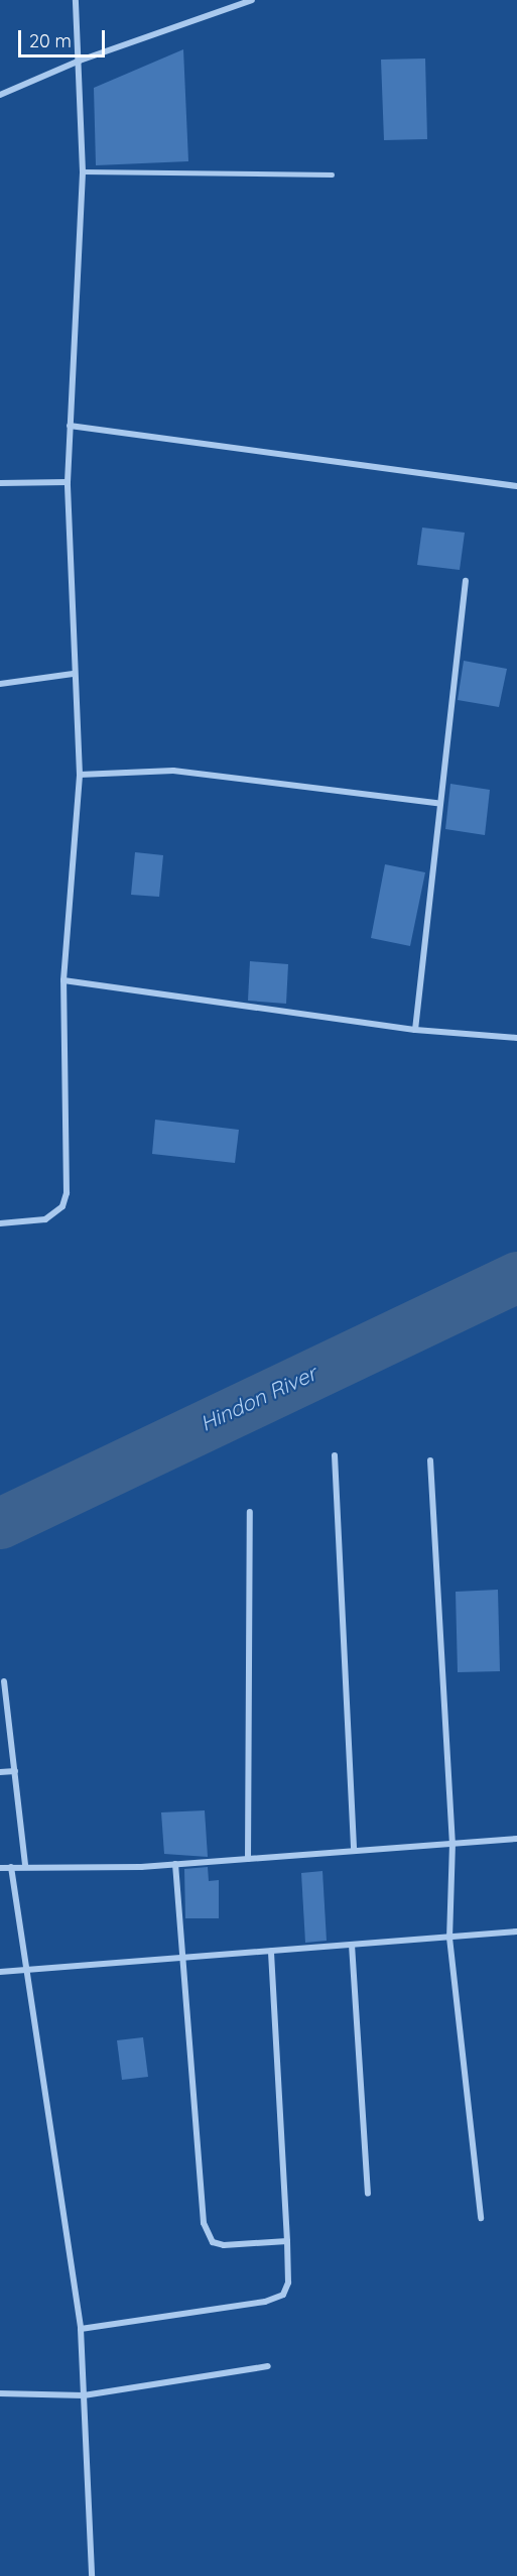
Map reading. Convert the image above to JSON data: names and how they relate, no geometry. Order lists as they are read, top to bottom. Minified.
{"water":["Hindon River"],"scale_bar":"20 m"}
